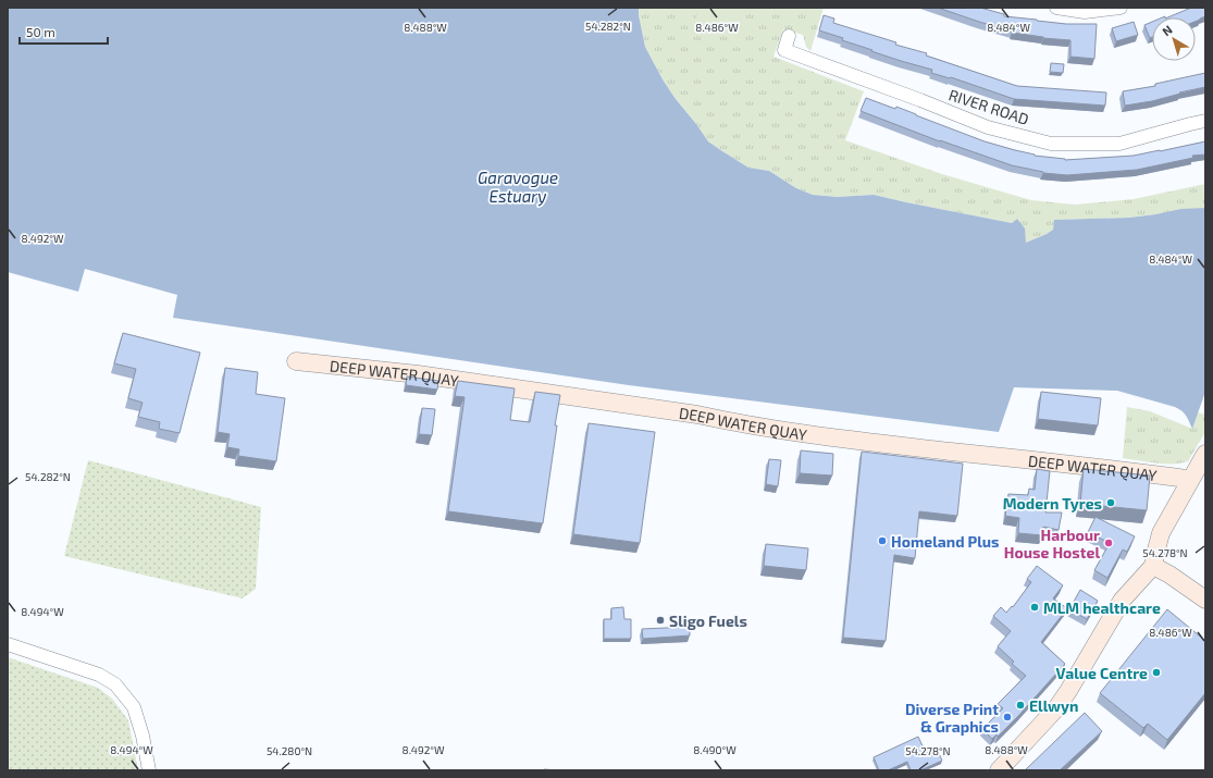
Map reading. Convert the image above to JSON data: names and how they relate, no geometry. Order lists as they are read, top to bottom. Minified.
{"streets":{"street":["RIVER ROAD","DEEP WATER QUAY"]},"water":["Garavogue Estuary"],"places":["Modern Tyres","Homeland Plus","Harbour House Hostel","MLM healthcare","Sligo Fuels","Value Centre","Ellwyn","Diverse Print & Graphics"],"scale_bar":"50 m","north":"top left","coordinates":["54.282°N","8.484°W","8.488°W","8.486°W","8.492°W","54.278°N","8.494°W","8.490°W","54.280°N"]}
